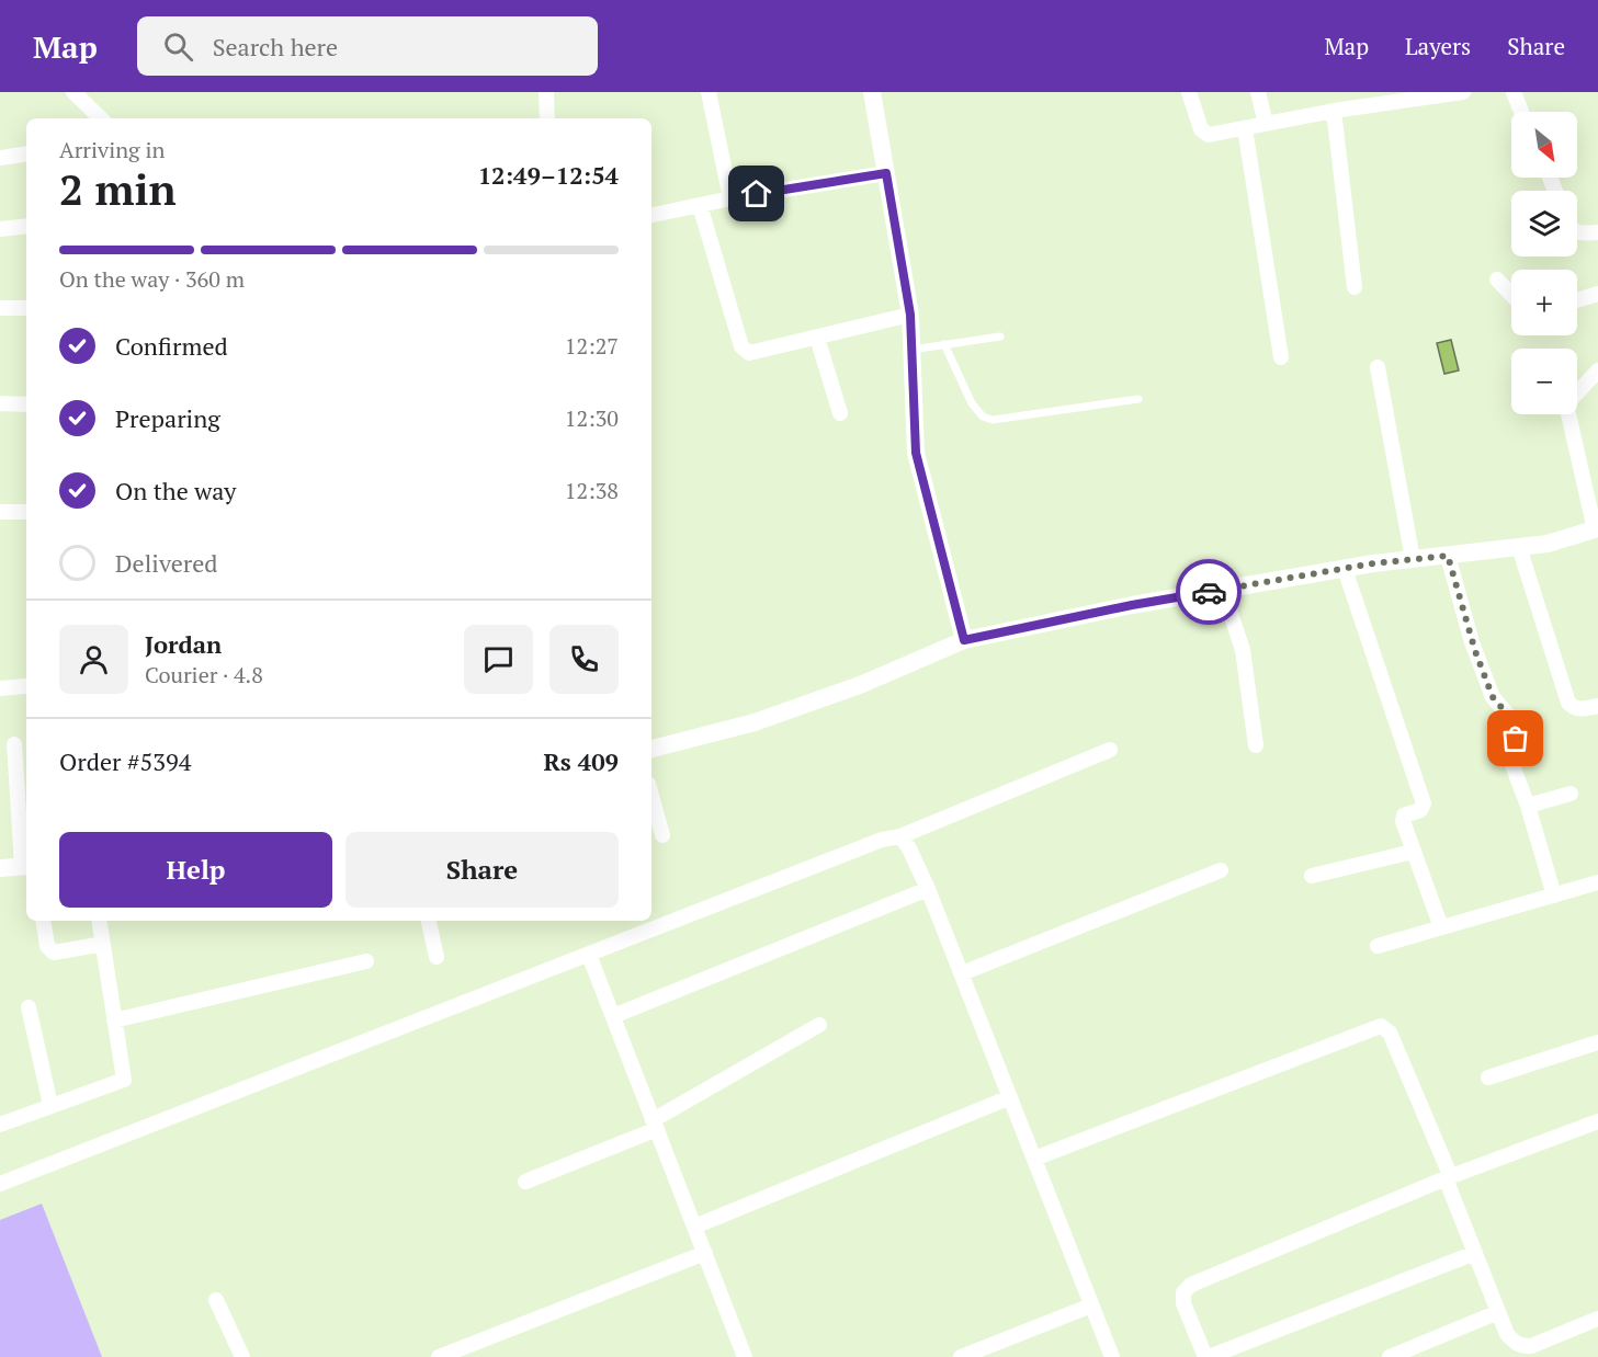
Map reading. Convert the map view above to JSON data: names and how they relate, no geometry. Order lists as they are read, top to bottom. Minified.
{"north":"bottom right","page":{"header":"Map","search":"Search here","nav":["Map","Layers","Share"],"map_buttons":["+","−"],"heading":["2 min","Arriving in","12:49–12:54"],"panel":["Jordan","Courier · 4.8","Order #5394","Rs 409"],"bar":"On the way · 360 m","list":[["Confirmed","12:27"],["Preparing","12:30"],["On the way","12:38"],"Delivered"],"buttons":["Help","Share"]}}
